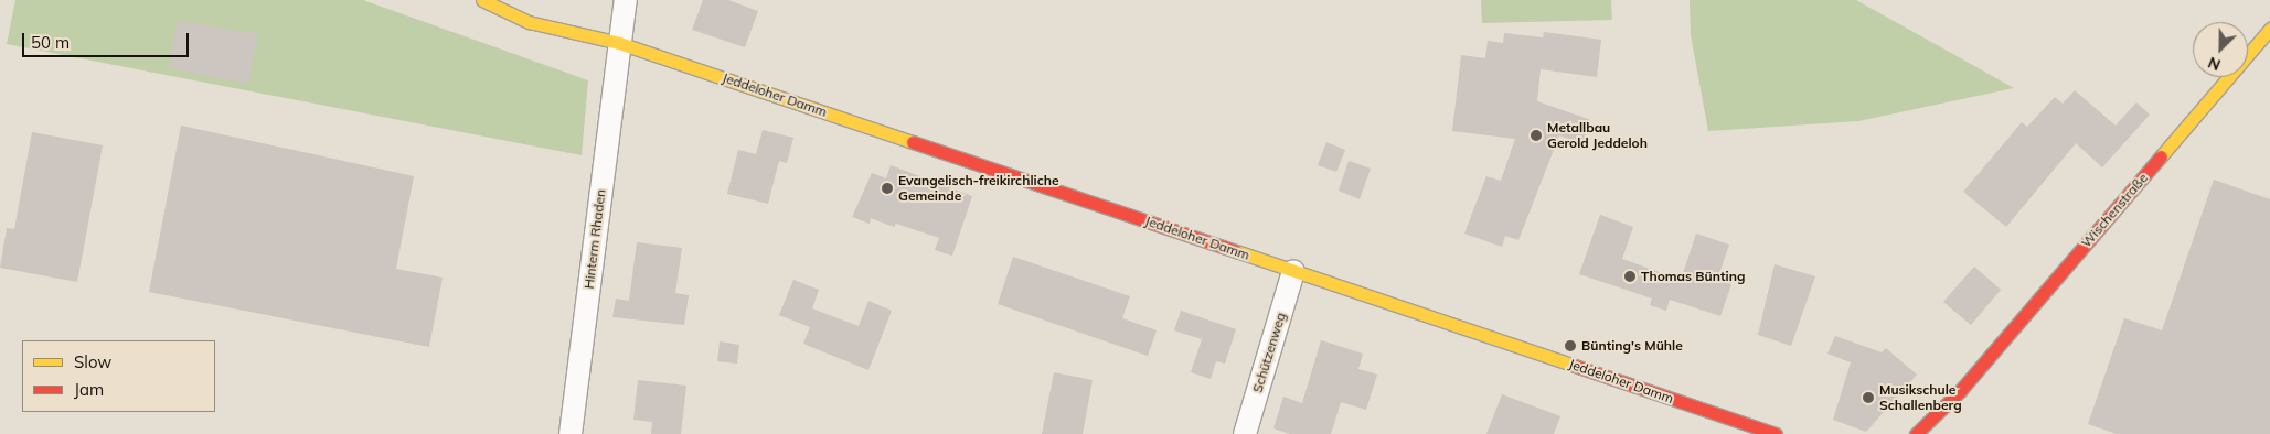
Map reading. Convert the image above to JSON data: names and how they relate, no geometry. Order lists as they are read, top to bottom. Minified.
{"streets":{"main road":["Jeddeloher Damm","Wischenstraße"],"street":["Hinterm Rhaden","Schützenweg"]},"crossings":[["Jeddeloher Damm","Hinterm Rhaden"],["Jeddeloher Damm","Schützenweg"]],"places":["Metallbau Gerold Jeddeloh","Evangelisch-freikirchliche Gemeinde","Thomas Bünting","Bünting's Mühle","Musikschule Schallenberg"],"legend":["Slow","Jam"],"scale_bar":"50 m","north":"bottom left"}
